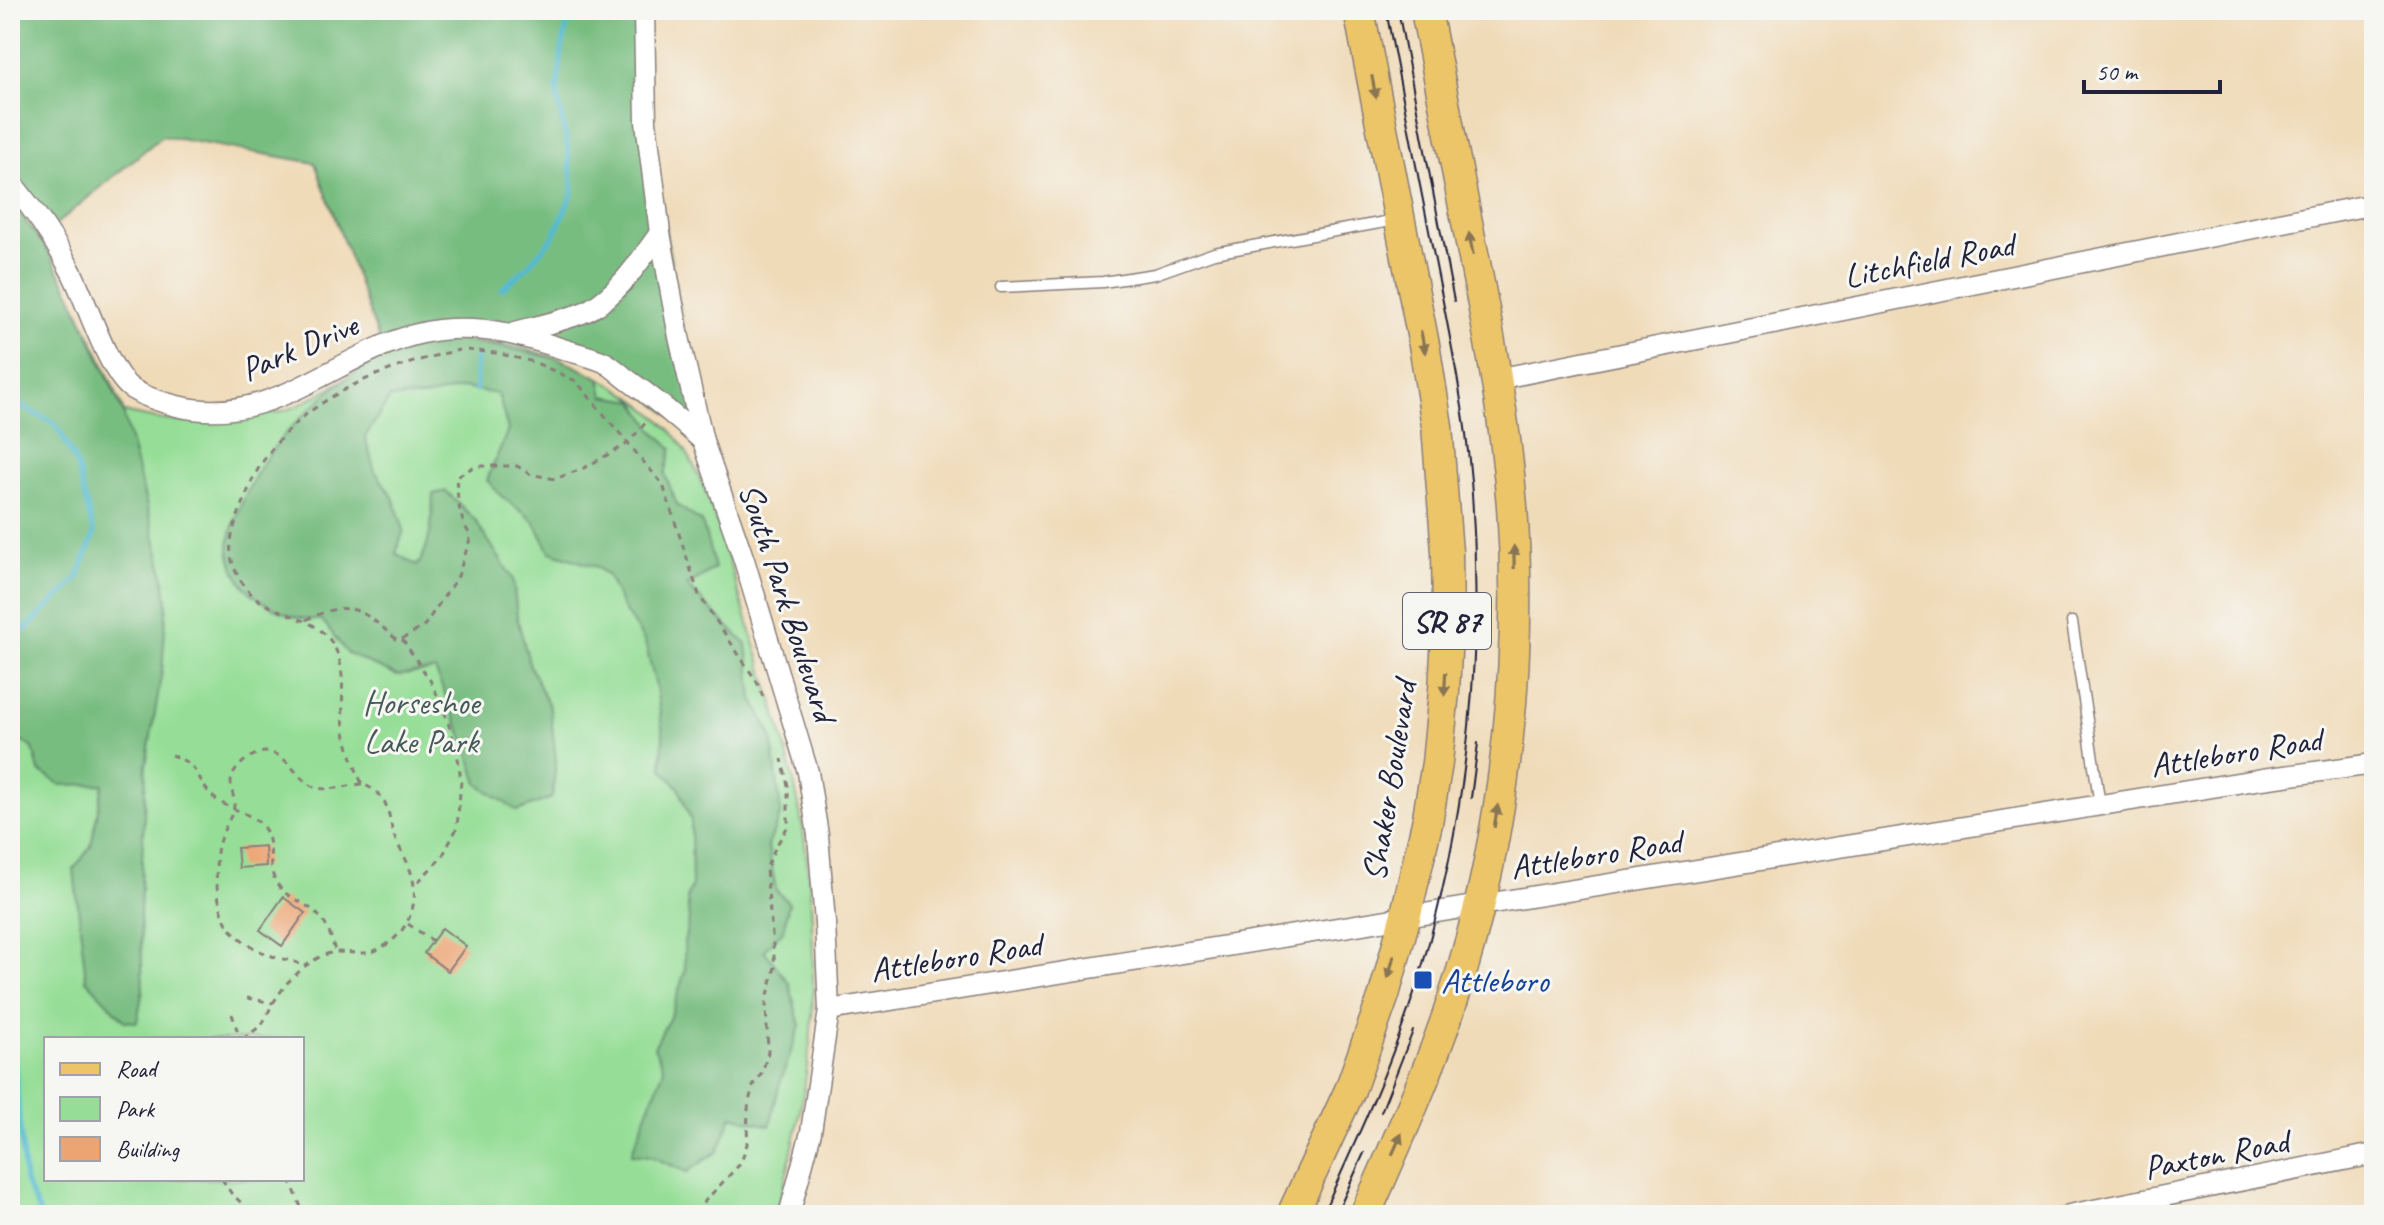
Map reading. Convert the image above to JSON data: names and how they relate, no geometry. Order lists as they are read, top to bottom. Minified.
{"streets":{"main road":["SR 87","Shaker Boulevard"],"street":["Litchfield Road","Park Drive","South Park Boulevard","Attleboro Road","Paxton Road"]},"crossings":[["Litchfield Road","SR 87"],["Park Drive","South Park Boulevard"],["South Park Boulevard","Attleboro Road"],["SR 87","Attleboro Road"],["Attleboro Road","Shaker Boulevard"]],"parks":["Horseshoe Lake Park"],"places":{"transit":["Attleboro"]},"legend":["Road","Park","Building"],"scale_bar":"50 m"}
